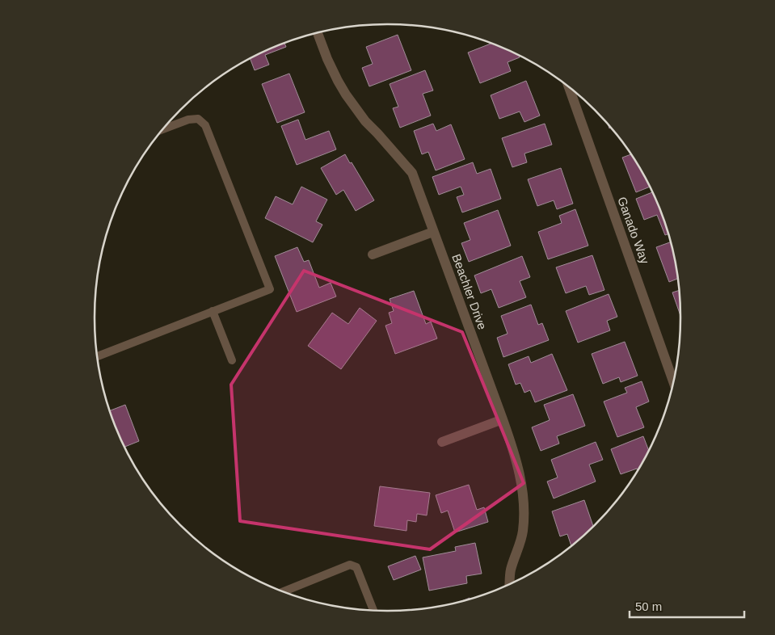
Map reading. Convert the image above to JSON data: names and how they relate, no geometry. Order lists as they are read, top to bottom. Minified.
{"streets":{"street":["Ganado Way","Beachler Drive"]},"scale_bar":"50 m"}
